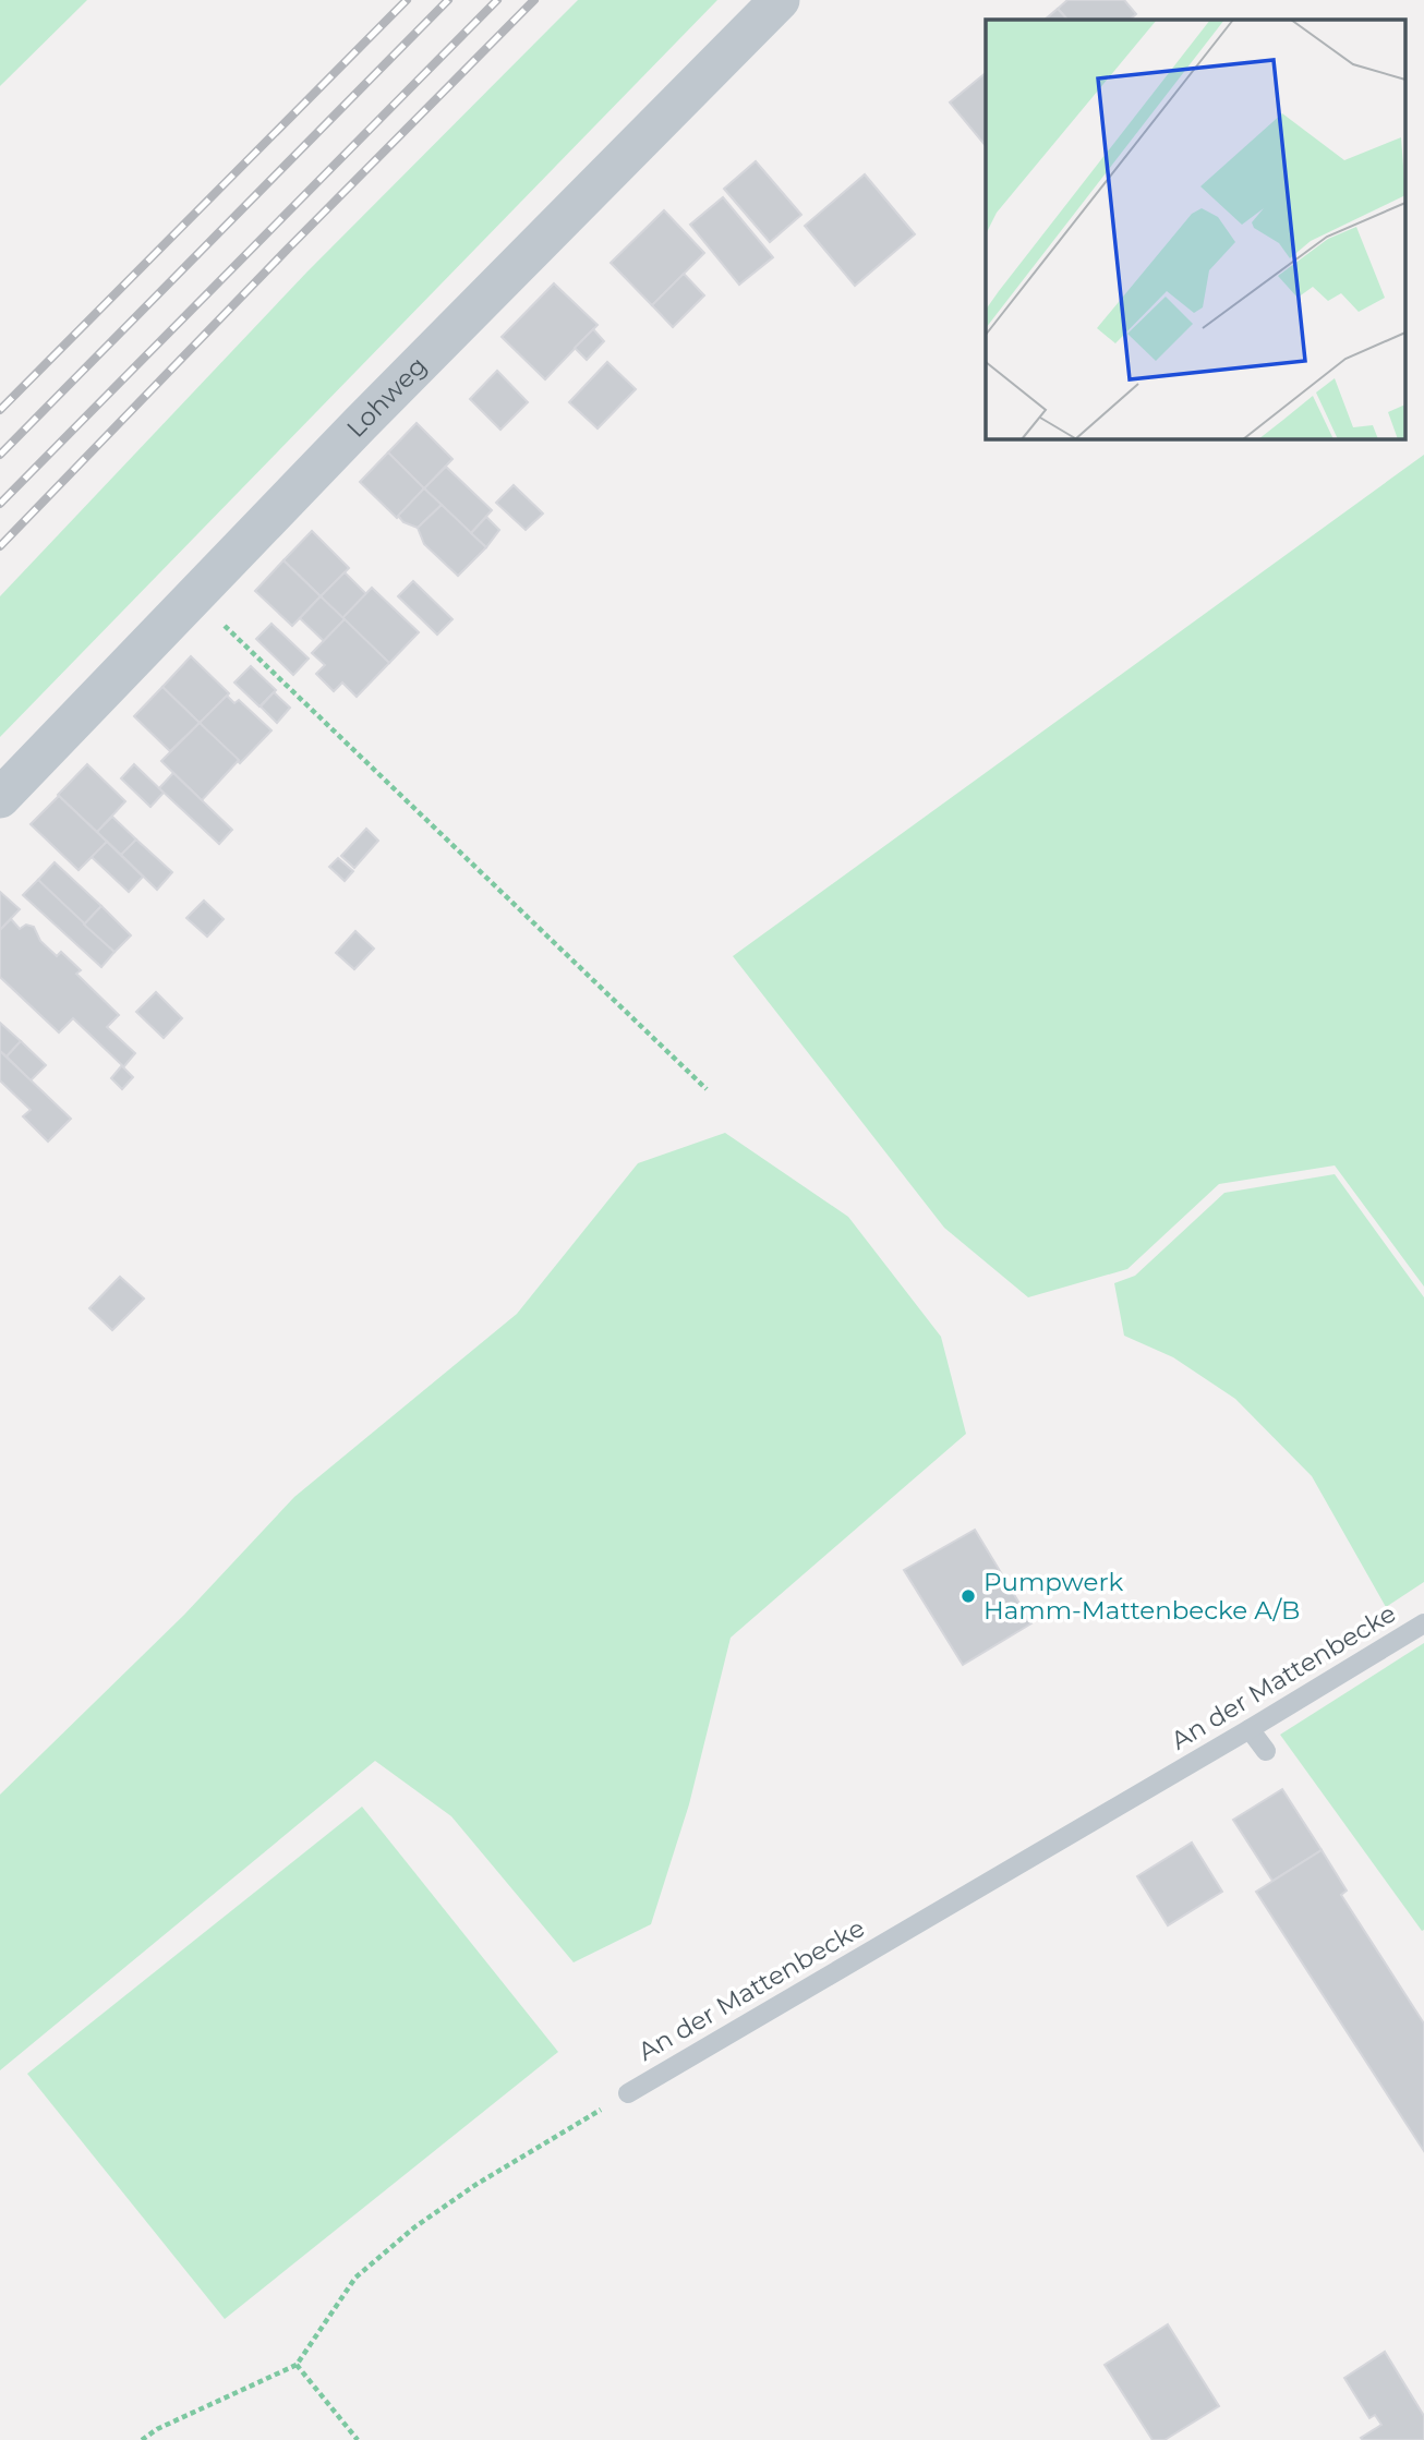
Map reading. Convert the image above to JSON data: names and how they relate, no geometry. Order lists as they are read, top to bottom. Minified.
{"streets":{"street":["Lohweg"],"lane":["An der Mattenbecke"]},"places":["Pumpwerk Hamm-Mattenbecke A/B"]}
